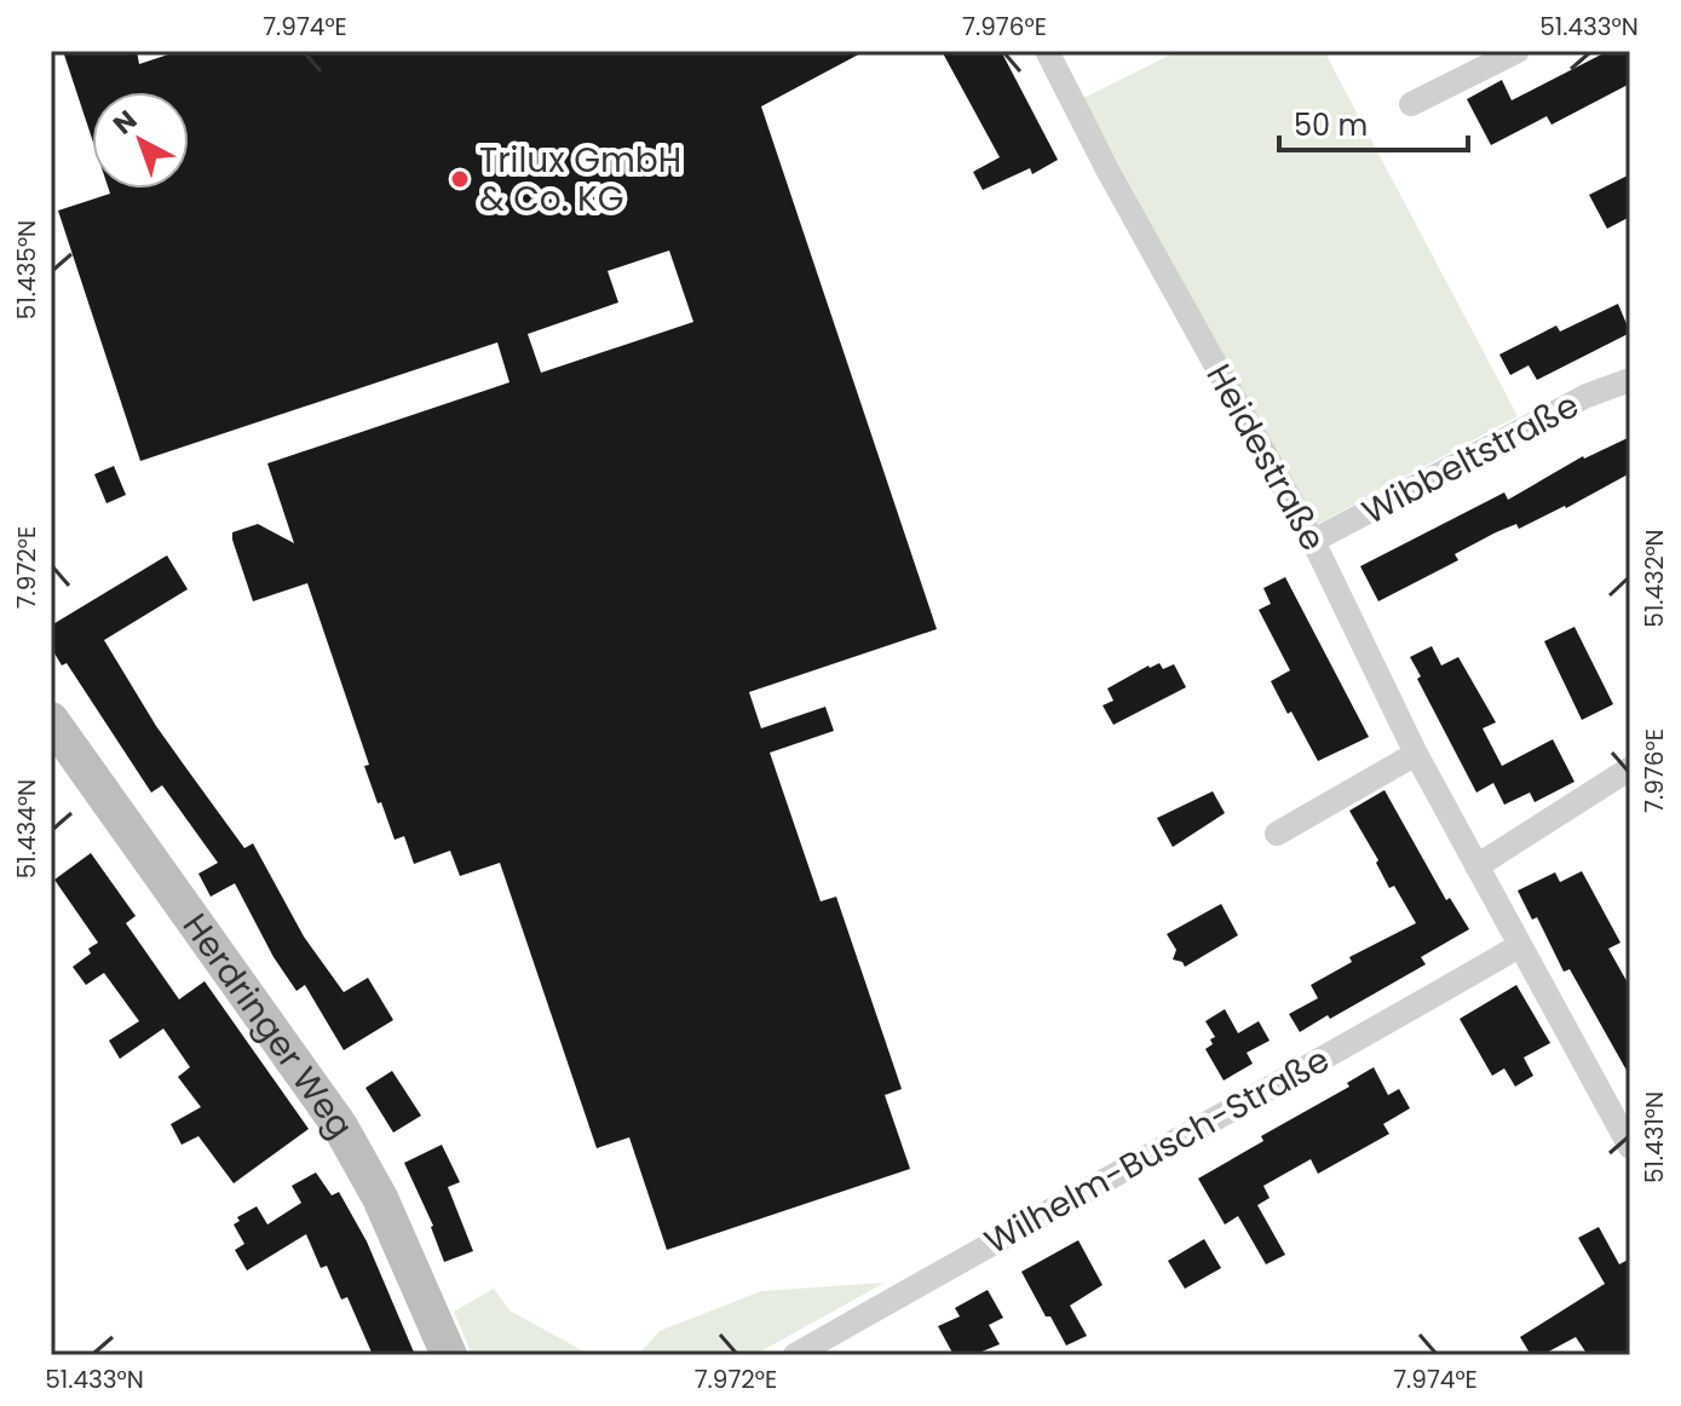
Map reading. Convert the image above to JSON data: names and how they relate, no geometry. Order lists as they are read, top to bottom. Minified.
{"streets":{"main road":["Herdringer Weg"],"street":["Heidestraße","Wibbeltstraße","Wilhelm-Busch-Straße"]},"crossings":[["Heidestraße","Wibbeltstraße"],["Heidestraße","Wilhelm-Busch-Straße"]],"places":["Trilux GmbH & Co. KG"],"scale_bar":"50 m","north":"top left","coordinates":["7.974°E","7.976°E","51.433°N","51.435°N","7.972°E","51.432°N","51.434°N","51.431°N"]}
